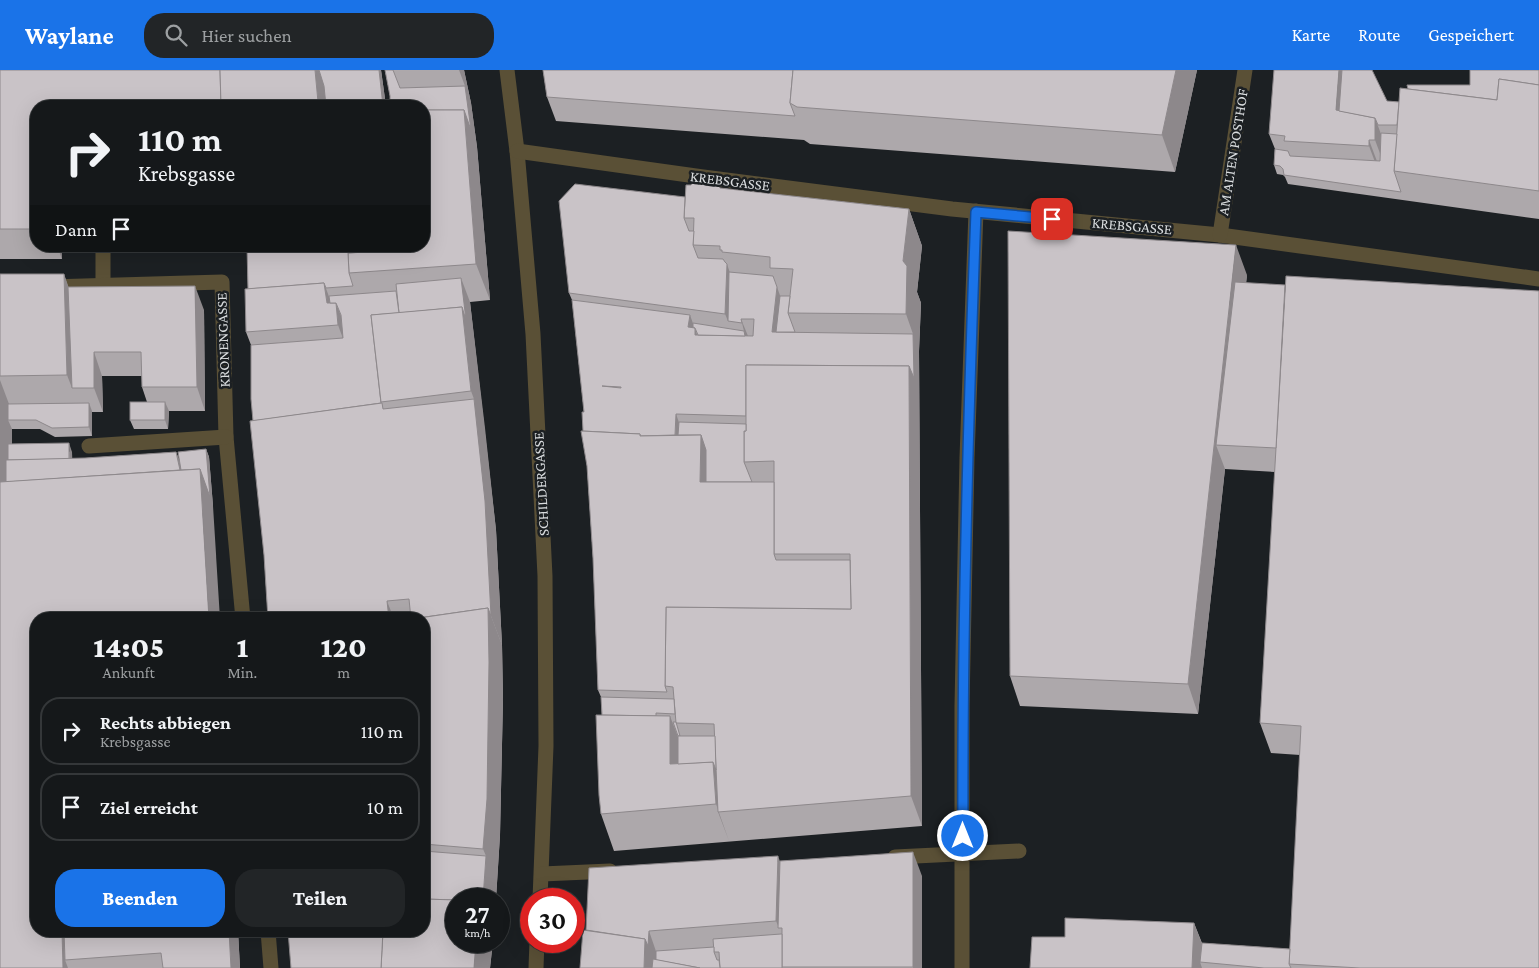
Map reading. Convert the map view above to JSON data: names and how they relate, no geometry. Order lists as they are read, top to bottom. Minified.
{"streets":{"street":["AM ALTEN POSTHOF","KREBSGASSE","KRONENGASSE","SCHILDERGASSE"]},"crossings":[["AM ALTEN POSTHOF","KREBSGASSE"],["KREBSGASSE","SCHILDERGASSE"]],"page":{"header":"Waylane","search":"Hier suchen","nav":["Karte","Route","Gespeichert"],"turn":["110 m","Krebsgasse"],"then":"Dann","eta":["14:05","Ankunft","1","Min.","120","m"],"list":[{"name":"Rechts abbiegen","note":"Krebsgasse","value":"110 m"},{"name":"Ziel erreicht","value":"10 m"}],"buttons":["Beenden","Teilen"],"speed":"27 km/h","limit":"30"}}
